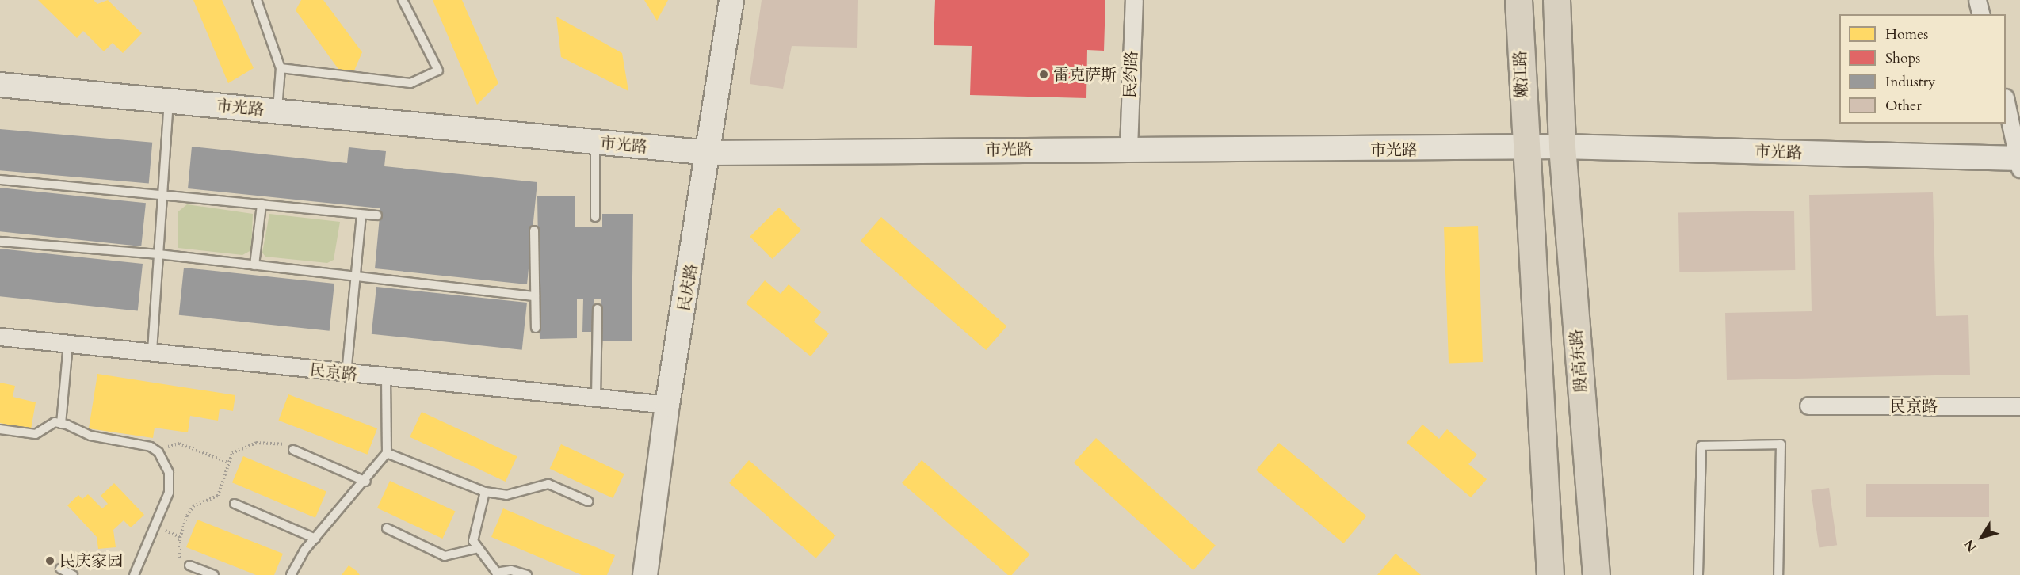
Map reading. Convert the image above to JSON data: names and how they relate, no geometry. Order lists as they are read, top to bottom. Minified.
{"streets":{"main road":["嫩江路","殷高东路"],"street":["民约路","市光路","民庆路","民京路"]},"crossings":[["民约路","市光路"],["嫩江路","市光路"],["市光路","民庆路"],["市光路","殷高东路"],["民庆路","民京路"]],"places":["雷克萨斯","民庆家园"],"legend":["Homes","Shops","Industry","Other"],"north":"bottom left"}
